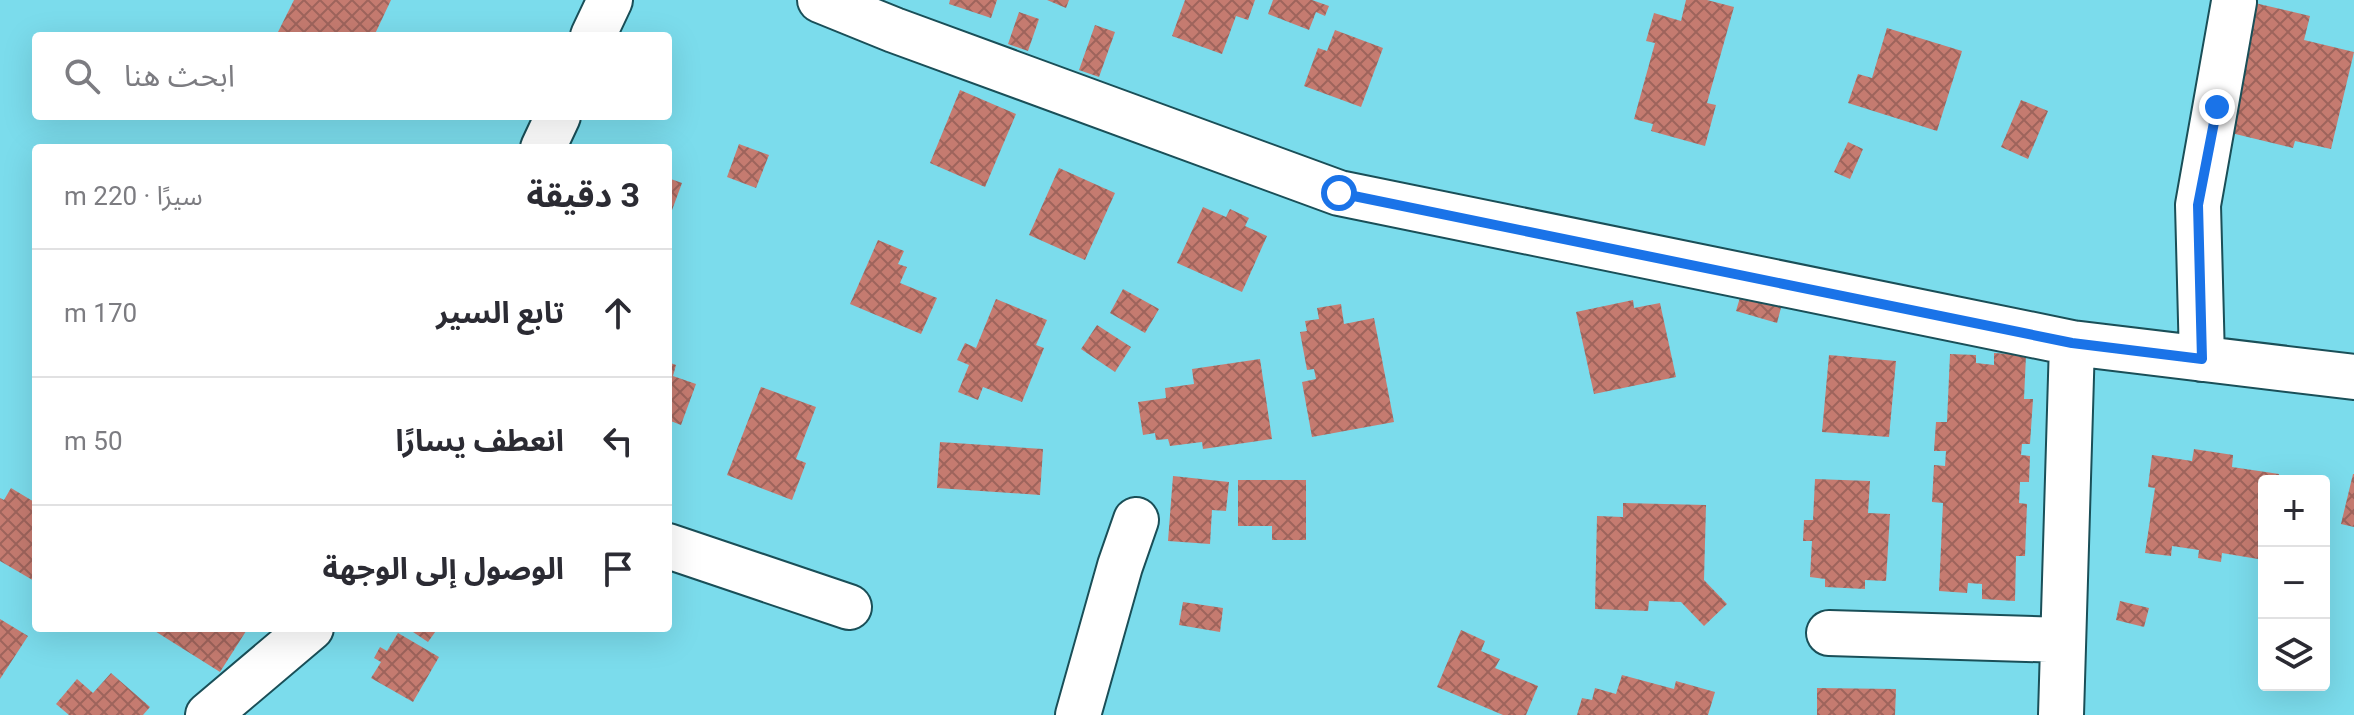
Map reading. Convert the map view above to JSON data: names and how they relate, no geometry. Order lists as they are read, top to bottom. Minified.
{"page":{"search":"ابحث هنا","heading":["3 دقيقة","سيرًا · 220 m"],"list":[["تابع السير","170 m"],["انعطف يسارًا","50 m"],"الوصول إلى الوجهة"],"map_buttons":["+","−"]}}
